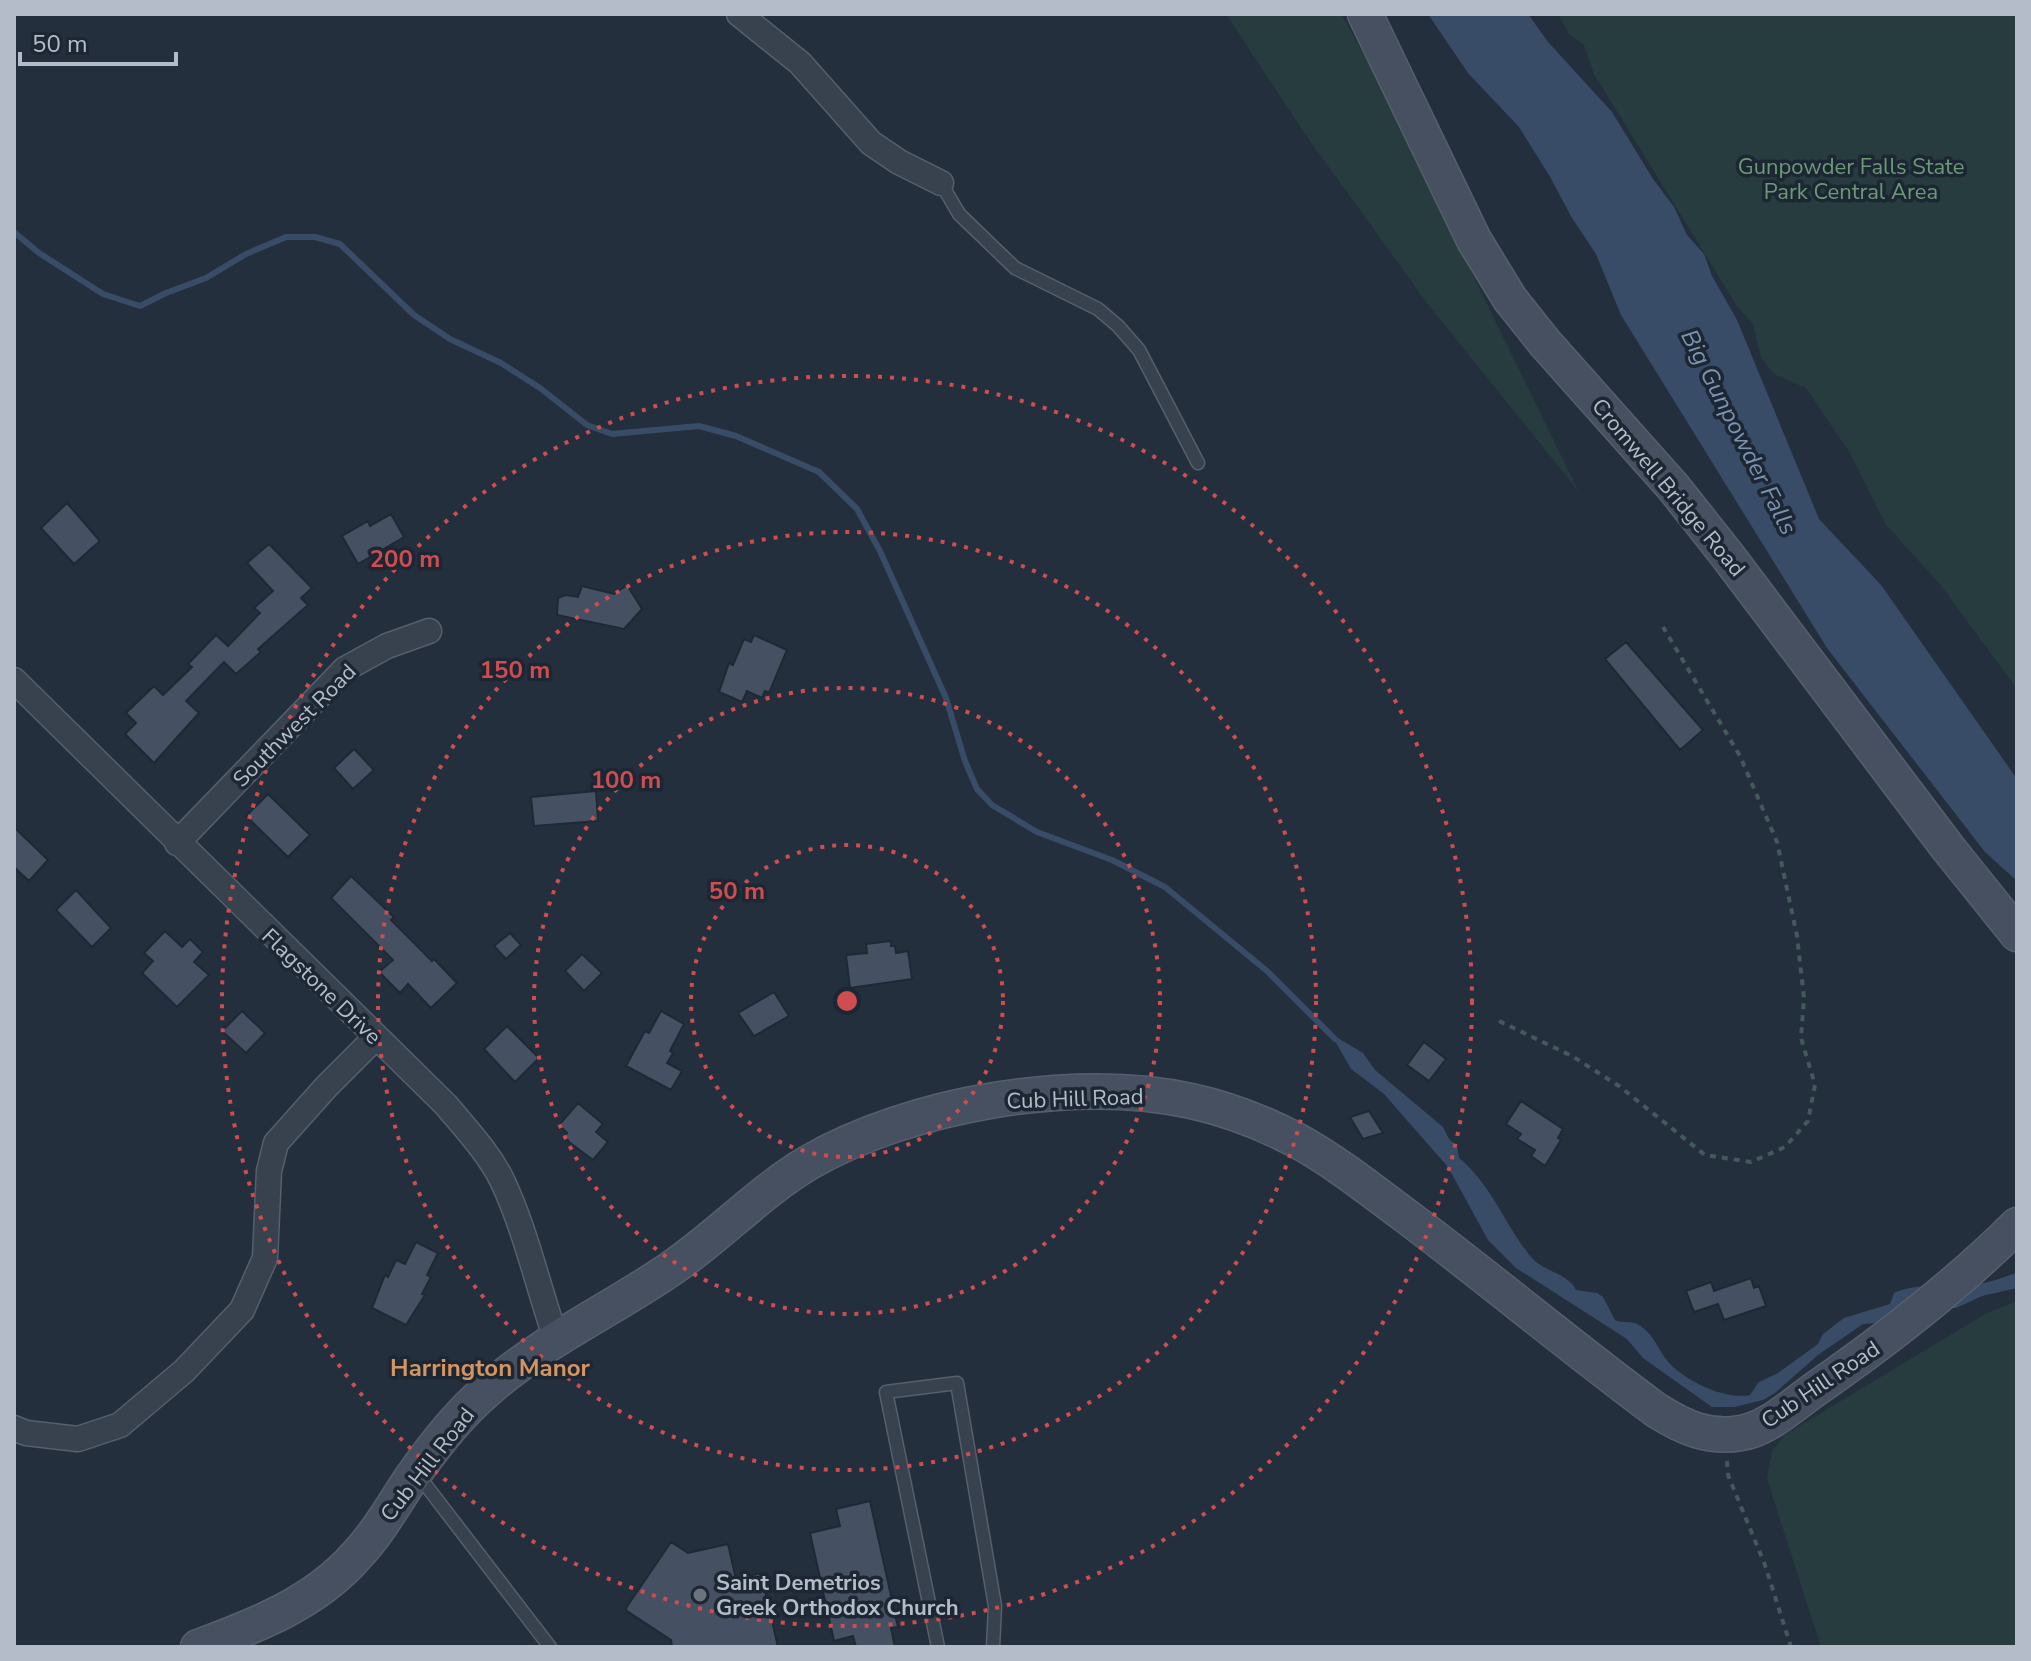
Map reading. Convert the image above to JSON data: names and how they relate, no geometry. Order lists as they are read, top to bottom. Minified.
{"streets":{"street":["Cromwell Bridge Road","Southwest Road","Flagstone Drive","Cub Hill Road"]},"crossings":[["Southwest Road","Flagstone Drive"],["Flagstone Drive","Cub Hill Road"]],"districts":["Harrington Manor"],"water":["Big Gunpowder Falls"],"parks":["Gunpowder Falls State Park Central Area"],"places":["Saint Demetrios Greek Orthodox Church"],"scale_bar":"50 m","rings":["200 m","150 m","100 m","50 m"]}
